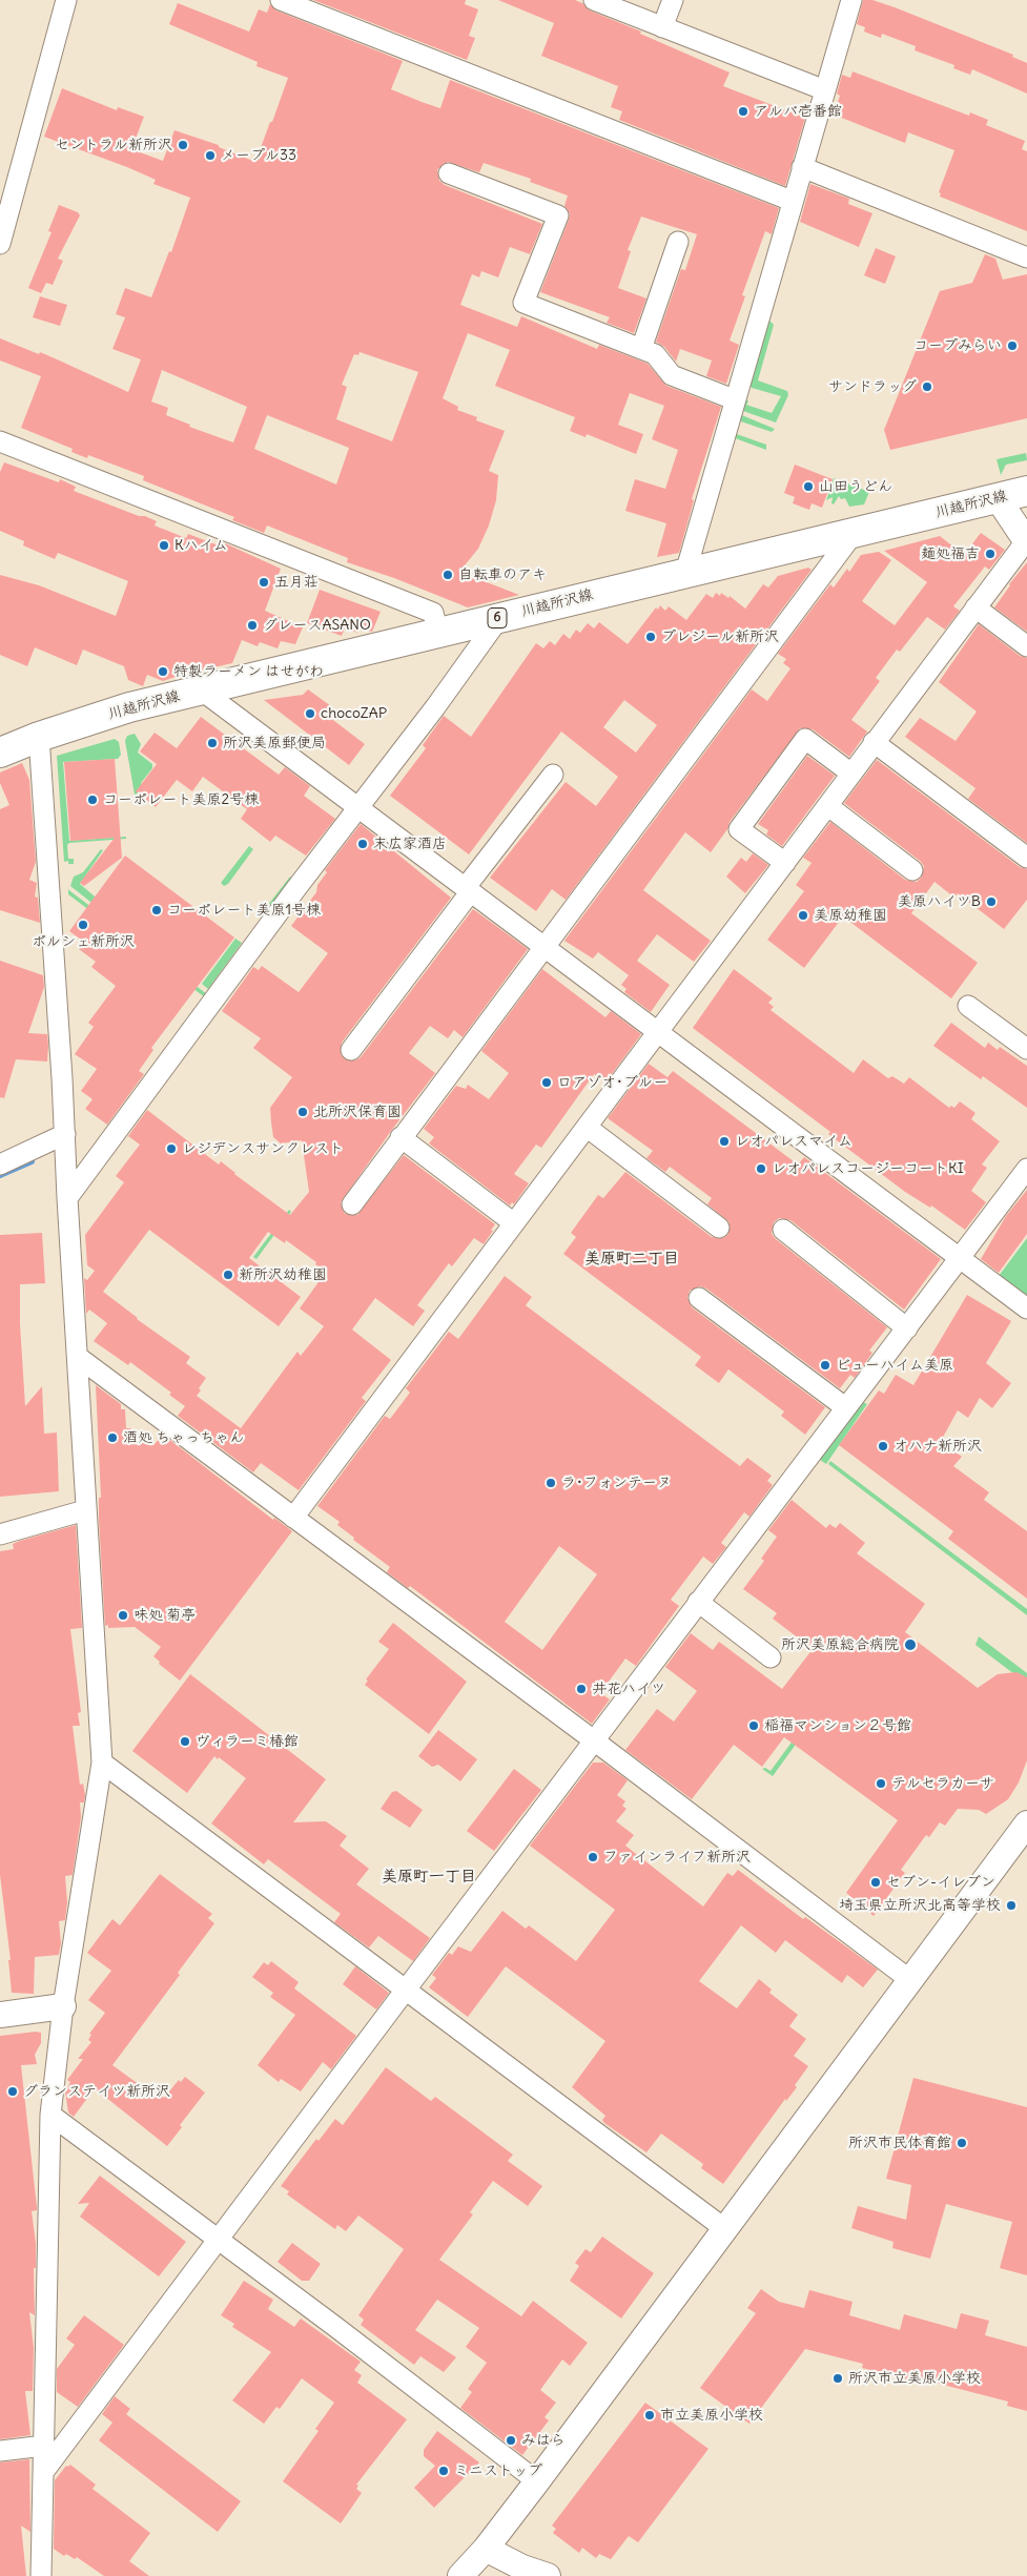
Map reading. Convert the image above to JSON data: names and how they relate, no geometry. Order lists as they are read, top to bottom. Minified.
{"streets":{"main road":["川越所沢線","6"]},"districts":["美原町二丁目","美原町一丁目"],"places":["アルバ壱番館","セントラル新所沢","メープル33","コープみらい","サンドラッグ","山田うどん","Kハイム","麺処福吉","自転車のアキ","五月荘","グレースASANO","プレジール新所沢","特製ラーメン はせがわ","chocoZAP","所沢美原郵便局","コーポレート美原2号棟","末広家酒店","美原ハイツB","コーポレート美原1号棟","美原幼稚園","ポルシェ新所沢","ロアゾオ･ブルー","北所沢保育園","レオパレスマイム","レジデンスサンクレスト","レオパレスコージーコートKI","新所沢幼稚園","ビューハイム美原","酒処 ちゃっちゃん","オハナ新所沢","ラ･フォンテーヌ","味処 菊亭","所沢美原総合病院","井花ハイツ","稲福マンション２号館","ヴィラーミ椿館","テルセラカーサ","ファインライフ新所沢","セブン-イレブン","埼玉県立所沢北高等学校","グランステイツ新所沢","所沢市民体育館","所沢市立美原小学校","市立美原小学校","みはら","ミニストップ"]}
